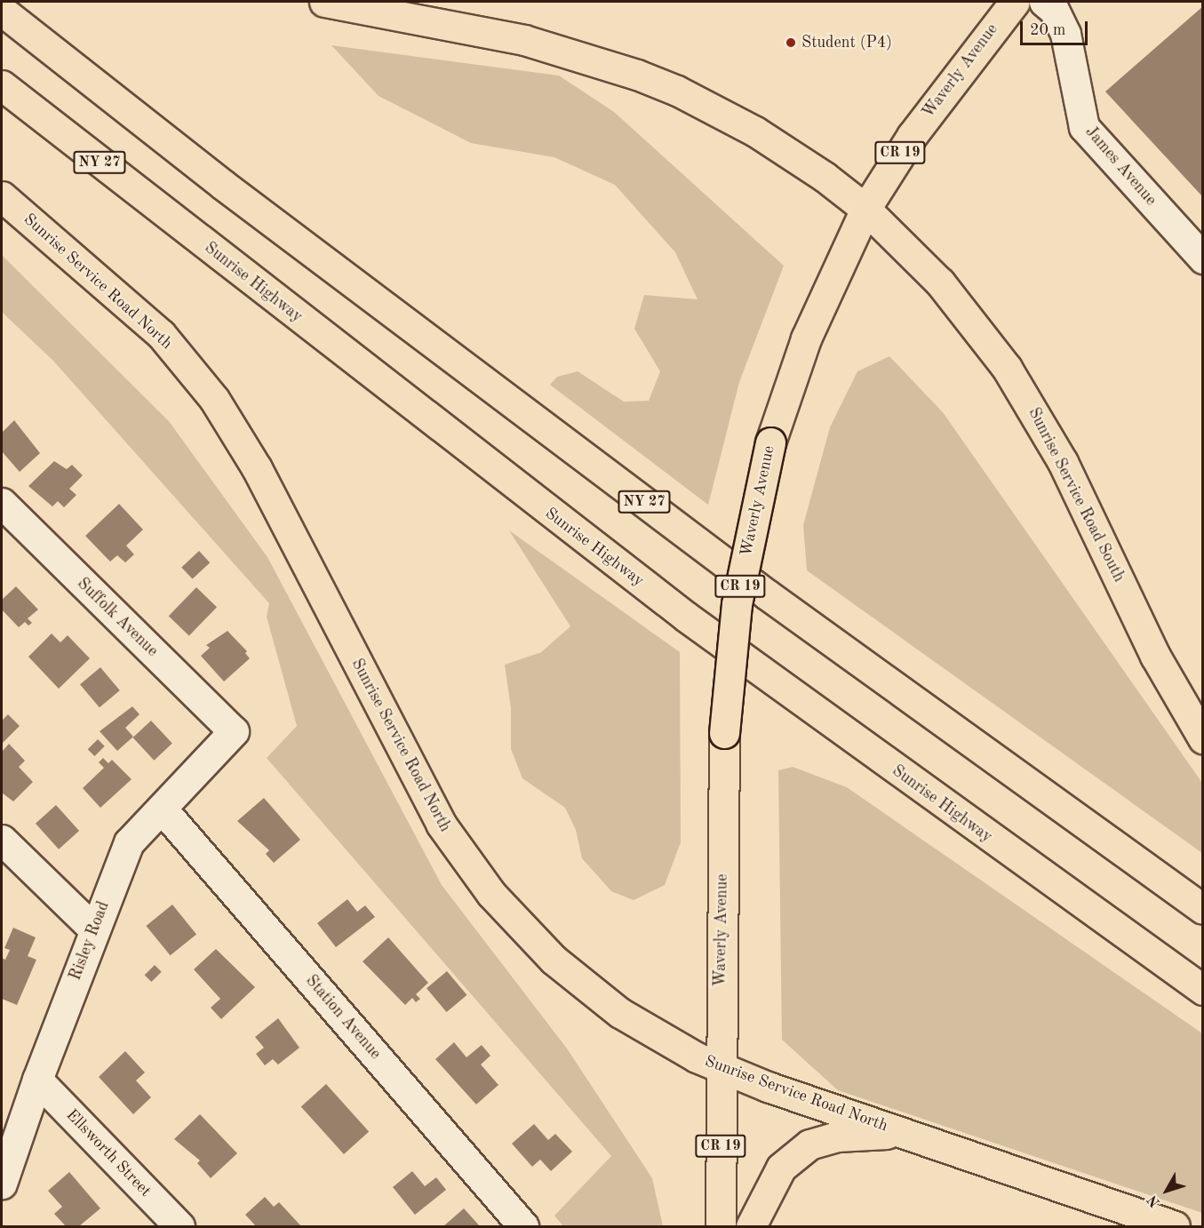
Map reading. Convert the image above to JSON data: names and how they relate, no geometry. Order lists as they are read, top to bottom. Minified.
{"streets":{"main road":["Waverly Avenue","CR 19","NY 27","Sunrise Service Road North","Sunrise Highway","Sunrise Service Road South"],"street":["James Avenue","Suffolk Avenue","Risley Road","Station Avenue","Ellsworth Street"]},"crossings":[["Waverly Avenue","Sunrise Service Road North"],["Waverly Avenue","Sunrise Service Road South"],["Suffolk Avenue","Risley Road"],["Risley Road","Station Avenue"],["Risley Road","Ellsworth Street"]],"places":["Student (P4)"],"scale_bar":"20 m","north":"bottom left"}
